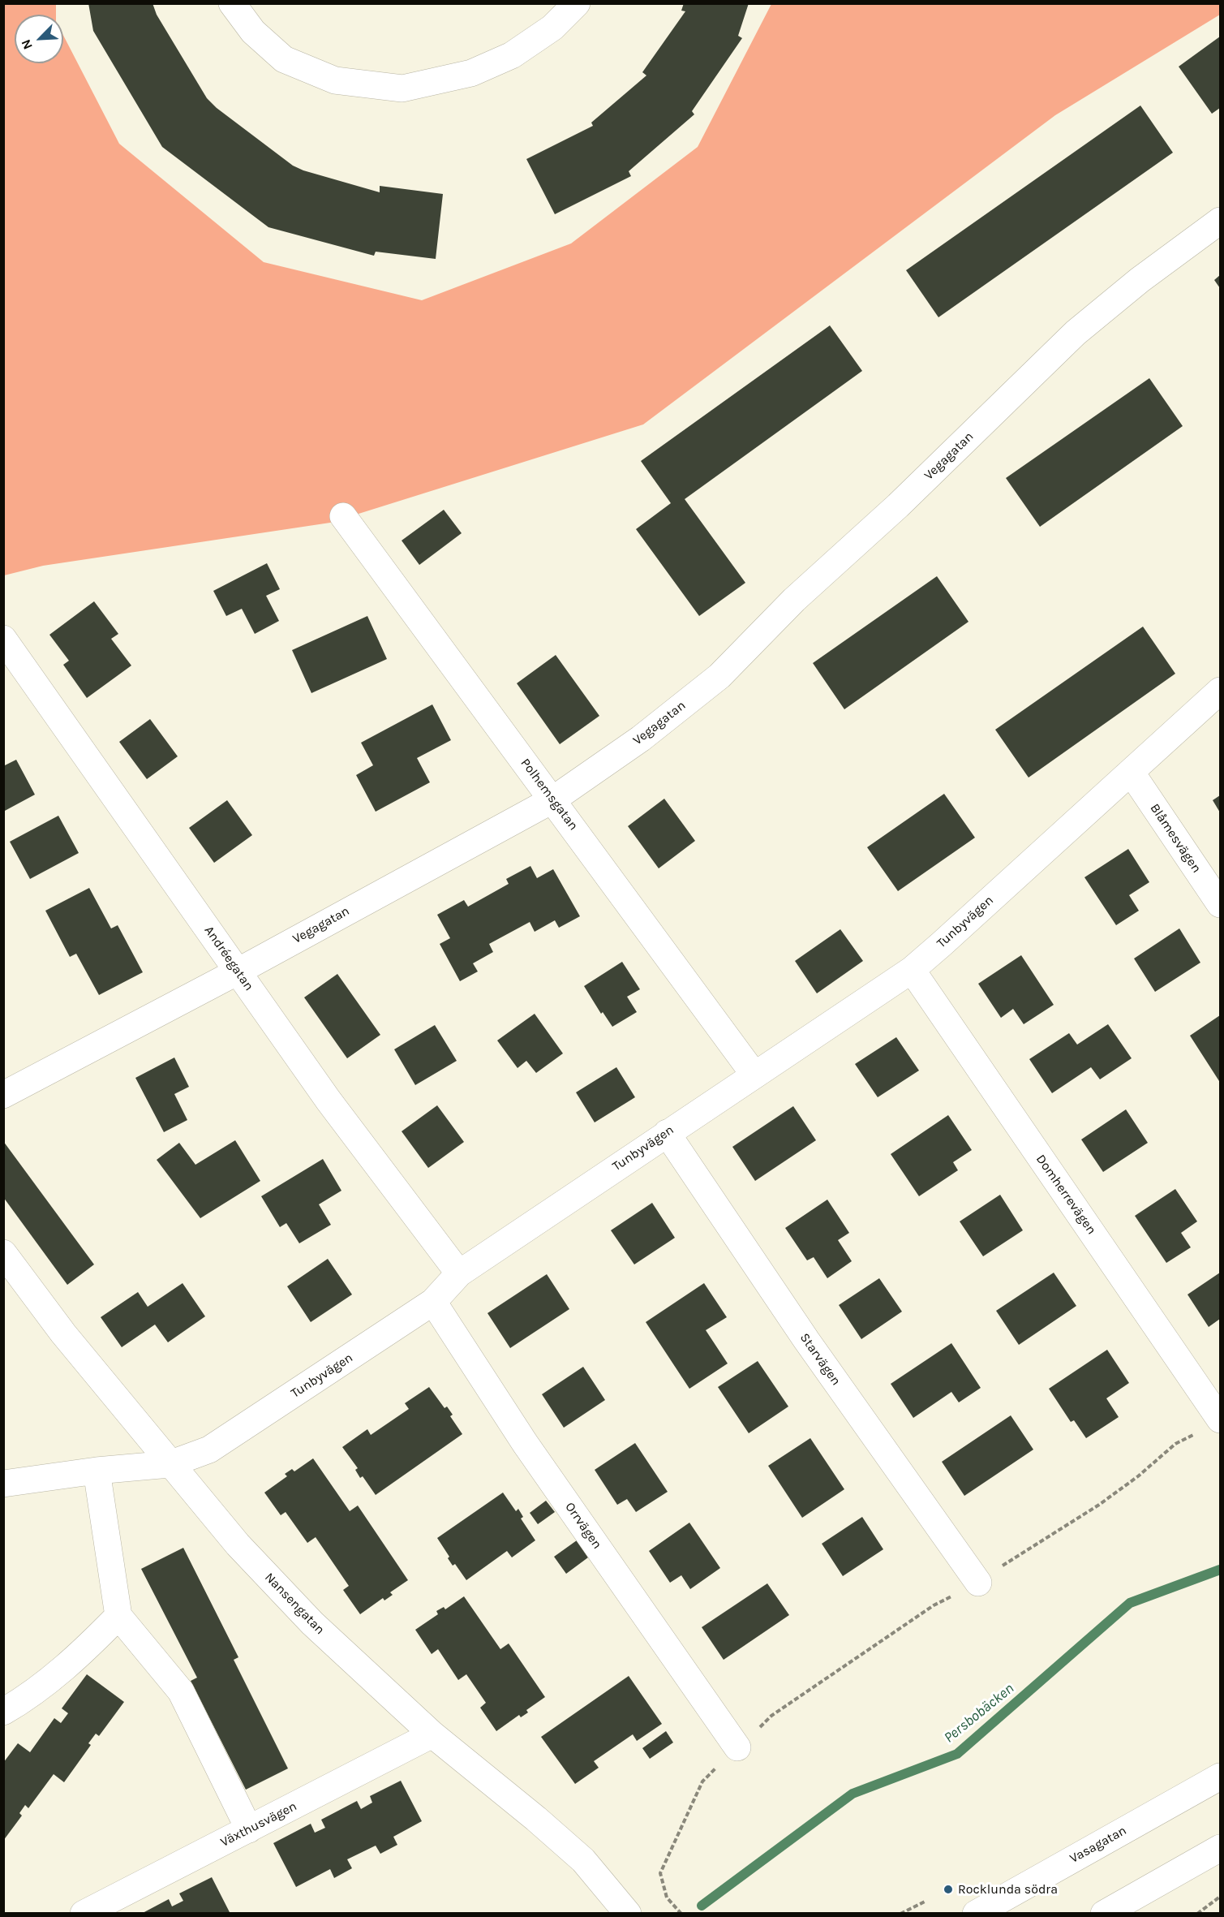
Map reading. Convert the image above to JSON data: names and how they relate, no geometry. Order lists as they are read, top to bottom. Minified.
{"streets":{"street":["Vegagatan","Polhemsgatan","Blåmesvägen","Tunbyvägen","Andréegatan","Domherrevägen","Starvägen","Orrvägen","Nansengatan","Växthusvägen","Vasagatan"]},"crossings":[["Vegagatan","Polhemsgatan"],["Vegagatan","Andréegatan"],["Polhemsgatan","Tunbyvägen"],["Blåmesvägen","Tunbyvägen"],["Tunbyvägen","Andréegatan"],["Tunbyvägen","Domherrevägen"],["Tunbyvägen","Starvägen"],["Tunbyvägen","Orrvägen"],["Tunbyvägen","Nansengatan"],["Nansengatan","Växthusvägen"]],"water":["Persbobäcken"],"places":["Rocklunda södra"],"north":"bottom left"}
